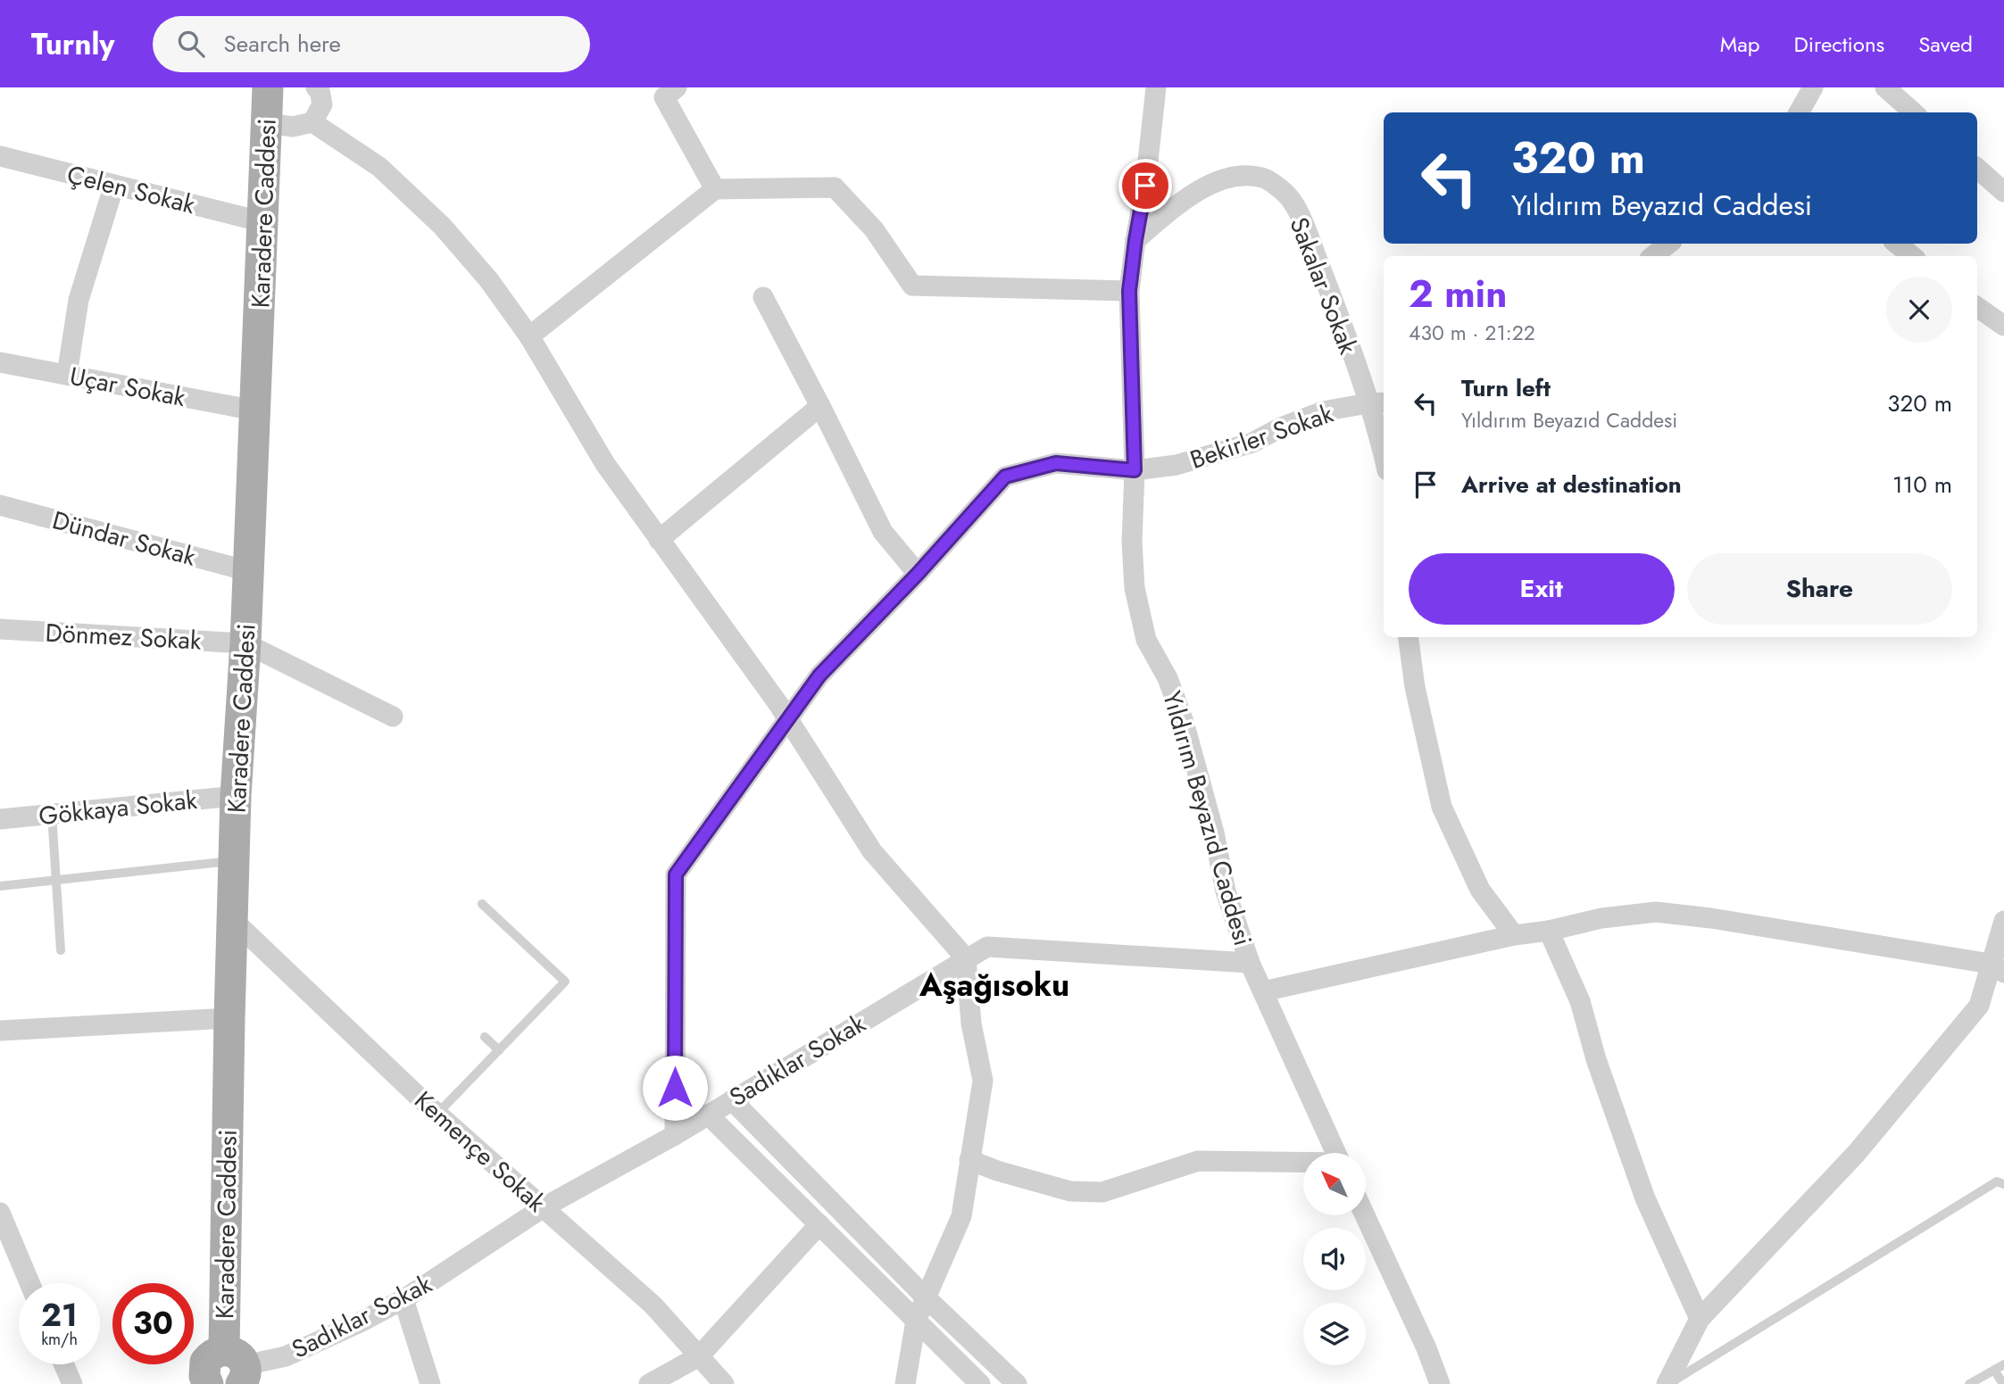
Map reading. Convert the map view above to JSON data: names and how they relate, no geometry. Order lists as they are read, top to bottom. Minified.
{"streets":{"main road":["Karadere Caddesi"],"street":["Çelen Sokak","Sakalar Sokak","Uçar Sokak","Bekirler Sokak","Dündar Sokak","Dönmez Sokak","Gökkaya Sokak","Yıldırım Beyazıd Caddesi","Sadıklar Sokak","Kemençe Sokak"]},"crossings":[["Çelen Sokak","Karadere Caddesi"],["Karadere Caddesi","Uçar Sokak"],["Karadere Caddesi","Dündar Sokak"],["Karadere Caddesi","Dönmez Sokak"],["Karadere Caddesi","Gökkaya Sokak"],["Karadere Caddesi","Sadıklar Sokak"],["Karadere Caddesi","Kemençe Sokak"],["Sakalar Sokak","Bekirler Sokak"],["Sakalar Sokak","Yıldırım Beyazıd Caddesi"],["Bekirler Sokak","Yıldırım Beyazıd Caddesi"],["Bekirler Sokak","Sadıklar Sokak"],["Yıldırım Beyazıd Caddesi","Sadıklar Sokak"],["Sadıklar Sokak","Kemençe Sokak"]],"districts":["Aşağısoku"],"north":"top left","page":{"header":"Turnly","search":"Search here","nav":["Map","Directions","Saved"],"turn":["320 m","Yıldırım Beyazıd Caddesi"],"heading":["2 min","430 m · 21:22"],"list":[{"name":"Turn left","note":"Yıldırım Beyazıd Caddesi","value":"320 m"},{"name":"Arrive at destination","value":"110 m"}],"buttons":["Exit","Share"],"speed":"21 km/h","limit":"30"}}
